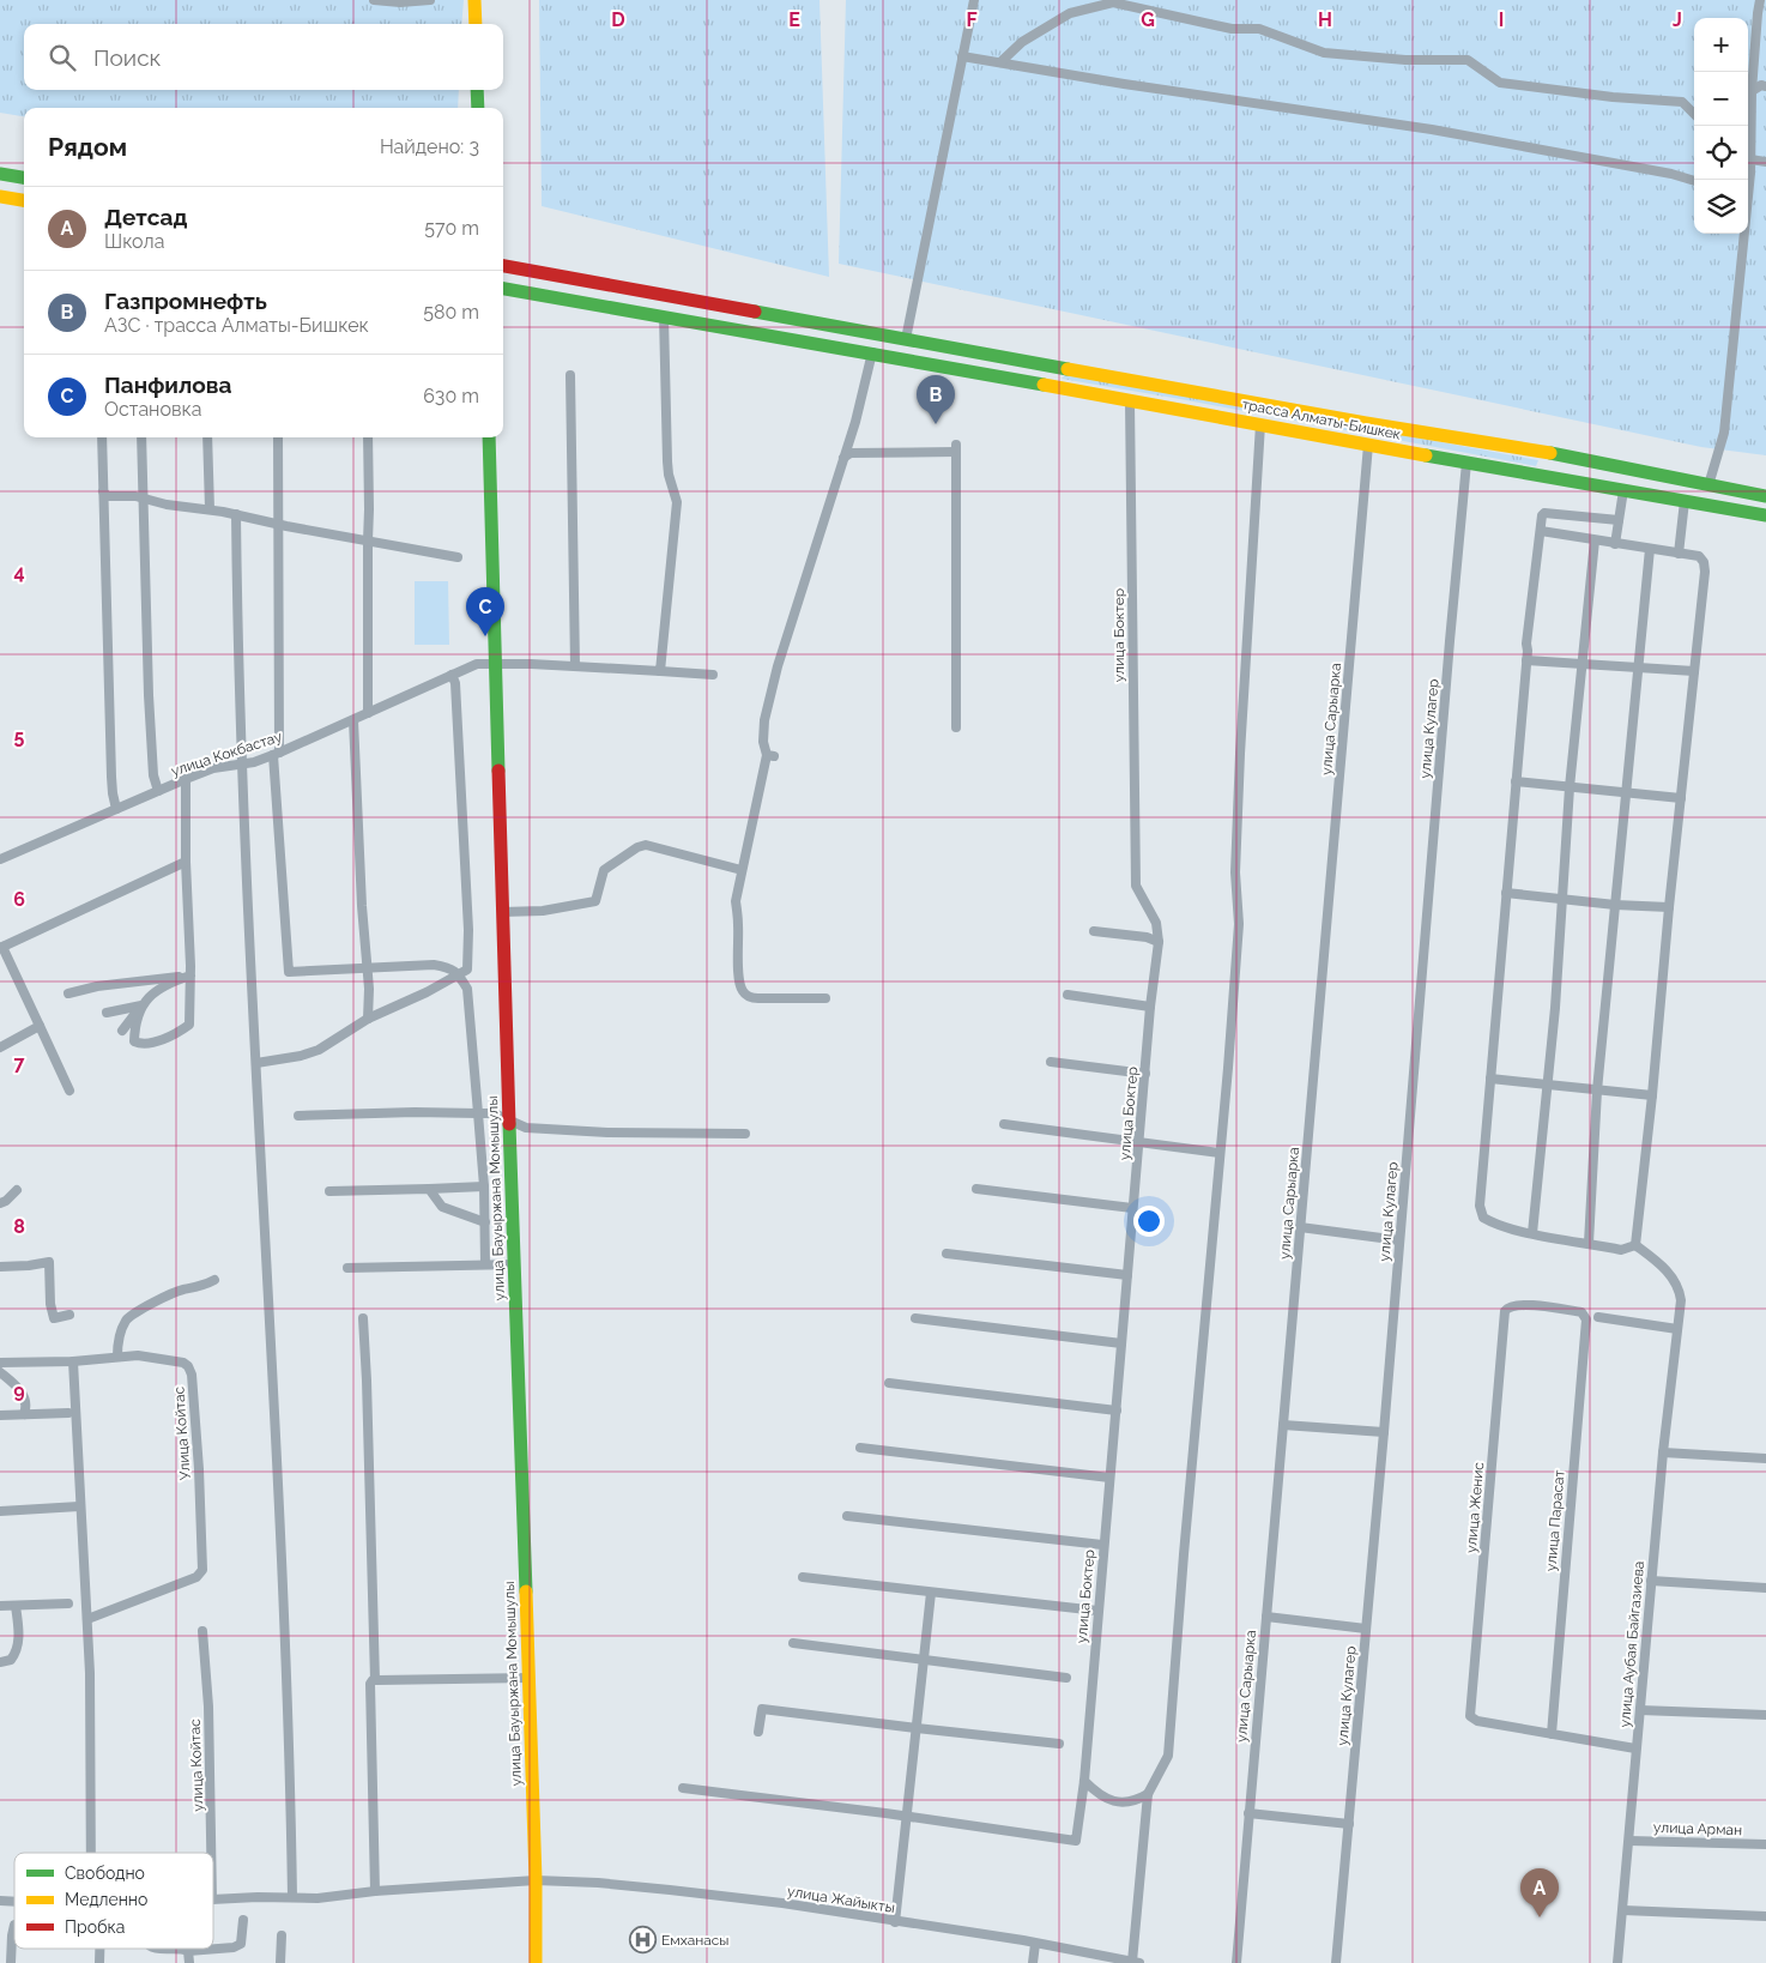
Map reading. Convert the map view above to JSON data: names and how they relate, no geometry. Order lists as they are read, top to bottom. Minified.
{"streets":{"main road":["трасса Алматы-Бишкек","улица Бауыржана Момышулы"],"street":["улица Боктер","улица Сарыарка","улица Кулагер","улица Кокбастау","Улица Койтас","улица Женис","улица Парасат","улица Аубая Байгазиева","улица Койтас","улица Арман","улица Жайыкты"]},"crossings":[["трасса Алматы-Бишкек","улица Боктер"],["трасса Алматы-Бишкек","улица Сарыарка"],["трасса Алматы-Бишкек","улица Кулагер"],["улица Кокбастау","улица Бауыржана Момышулы"],["улица Бауыржана Момышулы","улица Жайыкты"],["улица Женис","улица Парасат"],["улица Аубая Байгазиева","улица Арман"]],"places":{"hospital":["Емханасы"]},"legend":["Свободно","Медленно","Пробка"],"page":{"map_buttons":["+","−"],"search":"Поиск","heading":["Рядом","Найдено: 3"],"list":[{"mark":"A","name":"Детсад","note":"Школа","value":"570 m"},{"mark":"B","name":"Газпромнефть","note":"АЗС · трасса Алматы-Бишкек","value":"580 m"},{"mark":"C","name":"Панфилова","note":"Остановка","value":"630 m"}],"pins":["B","C","A"]},"grid":{"columns":["D","E","F","G","H","I","J"],"rows":["4","5","6","7","8","9"]}}
